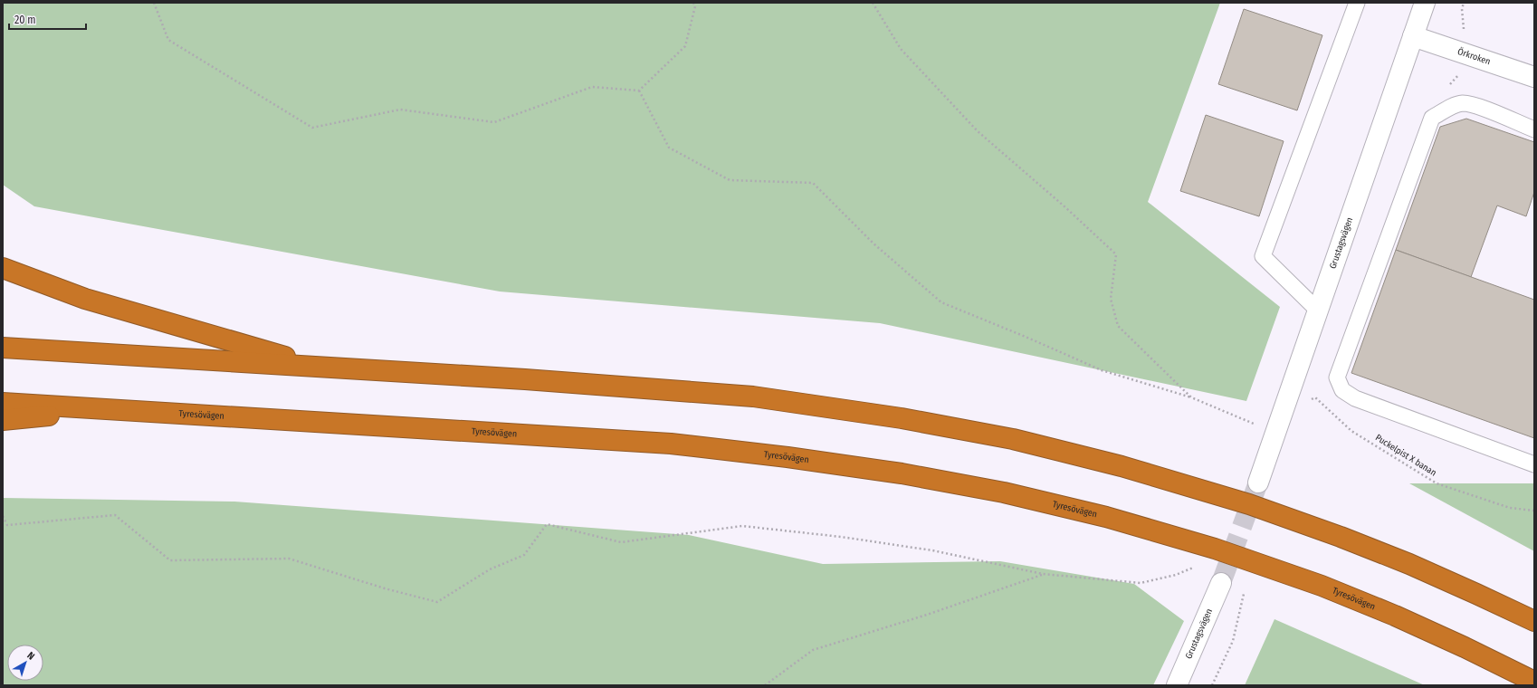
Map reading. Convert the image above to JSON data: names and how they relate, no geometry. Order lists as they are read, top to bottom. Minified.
{"streets":{"highway":["Tyresövägen"],"street":["Örkroken","Grustagsvägen"],"path":["Puckelpist X banan"]},"crossings":[["Örkroken","Grustagsvägen"],["Grustagsvägen","Puckelpist X banan"]],"scale_bar":"20 m","north":"top right"}
